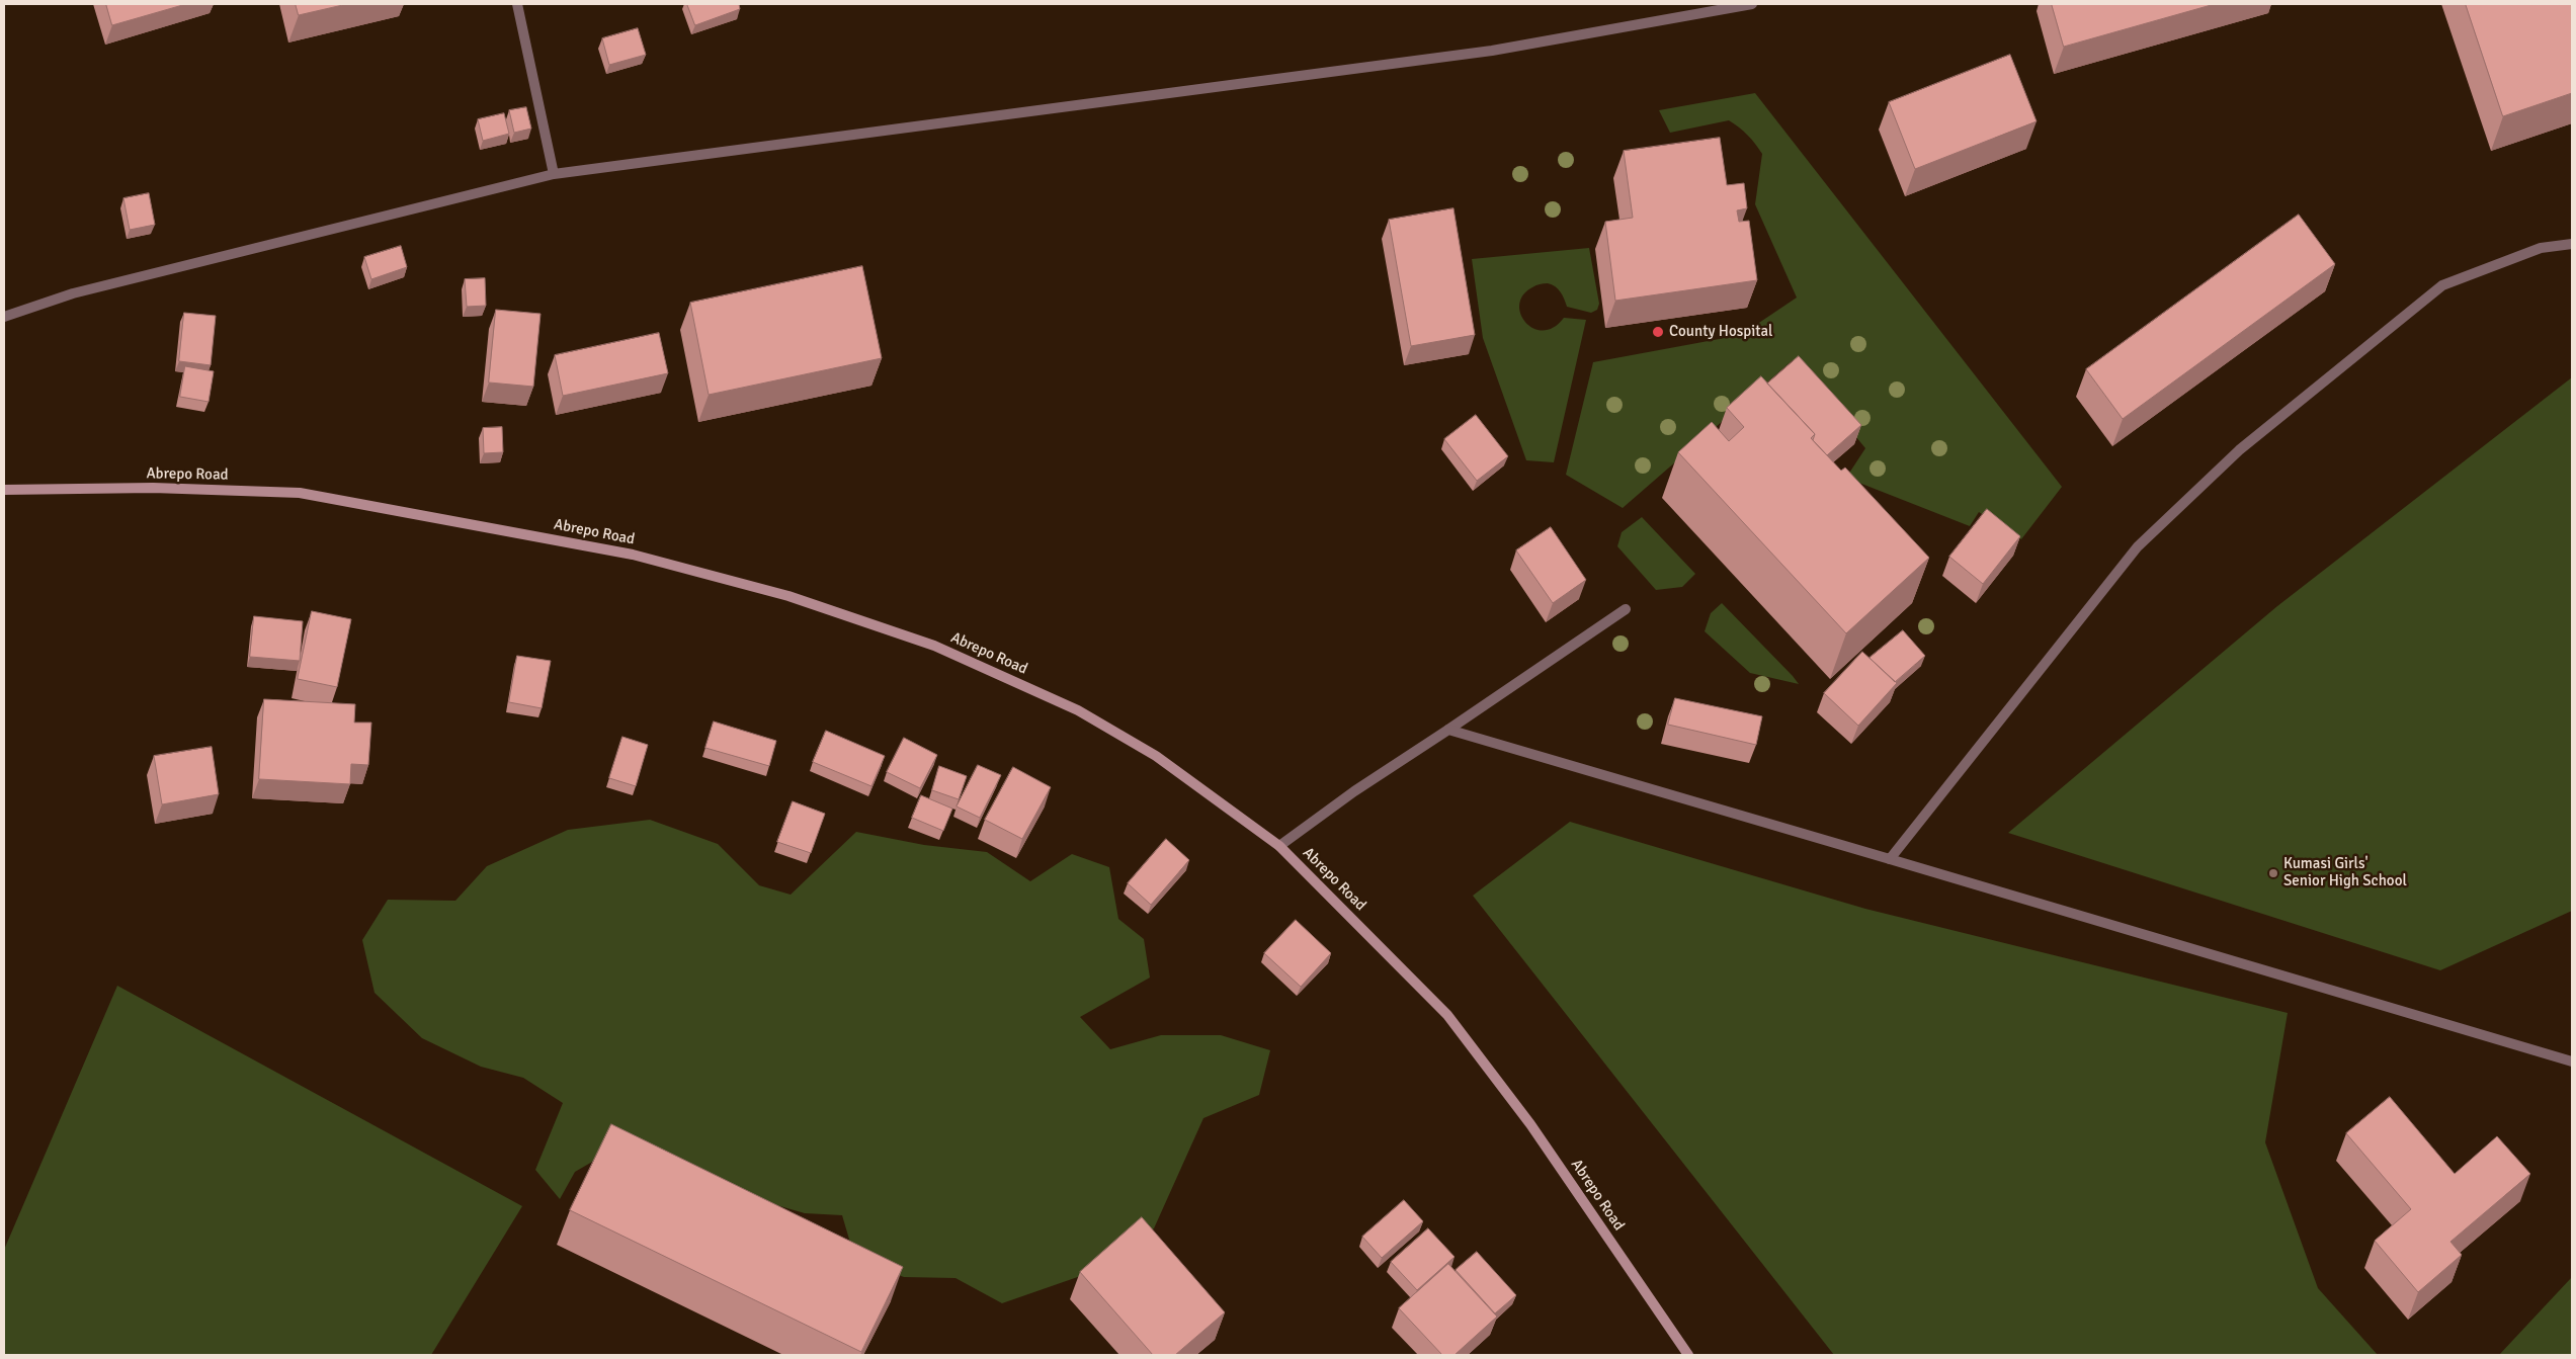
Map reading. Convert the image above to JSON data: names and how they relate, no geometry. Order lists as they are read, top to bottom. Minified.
{"streets":{"main road":["Abrepo Road"]},"places":["County Hospital","Kumasi Girls' Senior High School"]}
